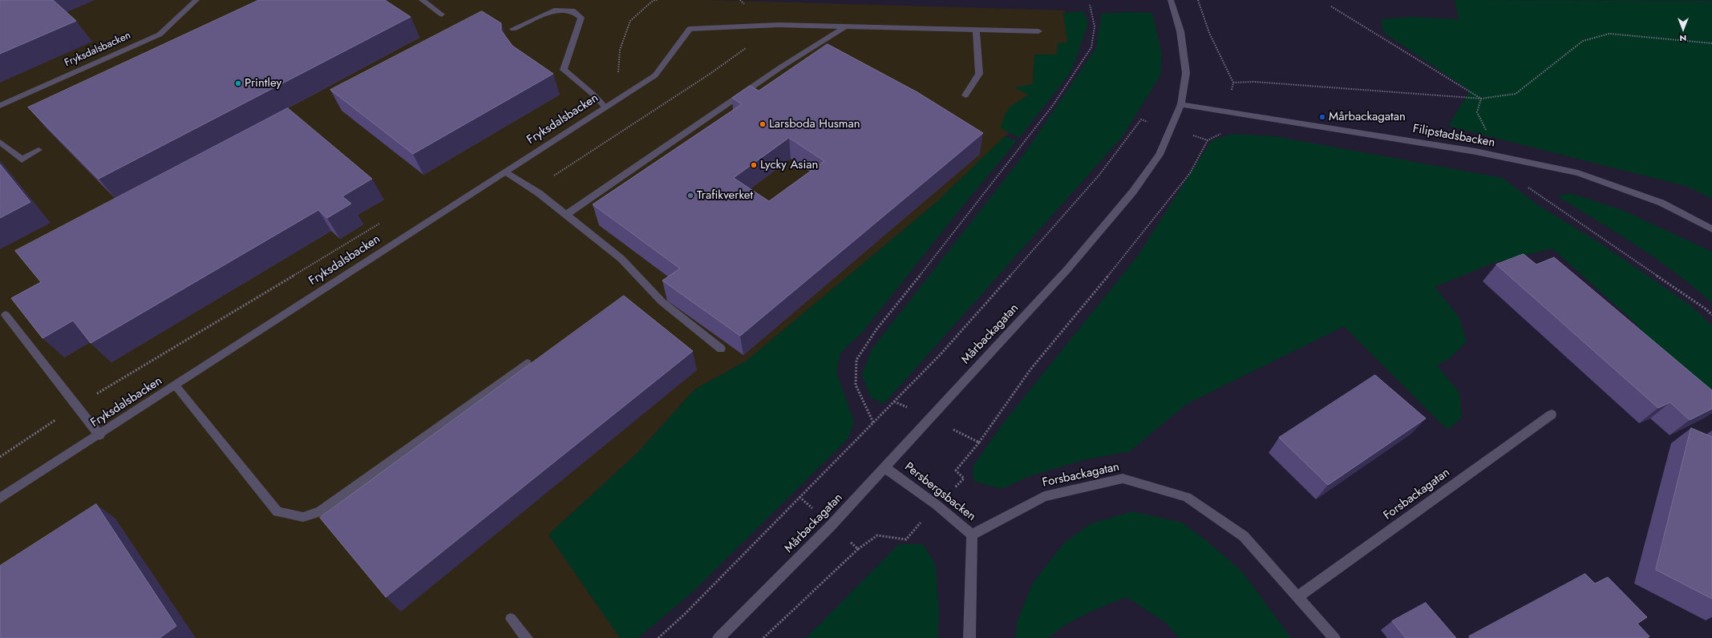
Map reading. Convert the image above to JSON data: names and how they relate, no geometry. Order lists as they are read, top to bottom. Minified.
{"streets":{"street":["Fryksdalsbacken","Filipstadsbacken","Mårbackagatan","Forsbackagatan","Persbergsbacken"]},"crossings":[["Filipstadsbacken","Mårbackagatan"],["Mårbackagatan","Persbergsbacken"],["Forsbackagatan","Persbergsbacken"]],"places":["Printley","Mårbackagatan","Larsboda Husman","Lycky Asian","Trafikverket"],"north":"bottom"}
